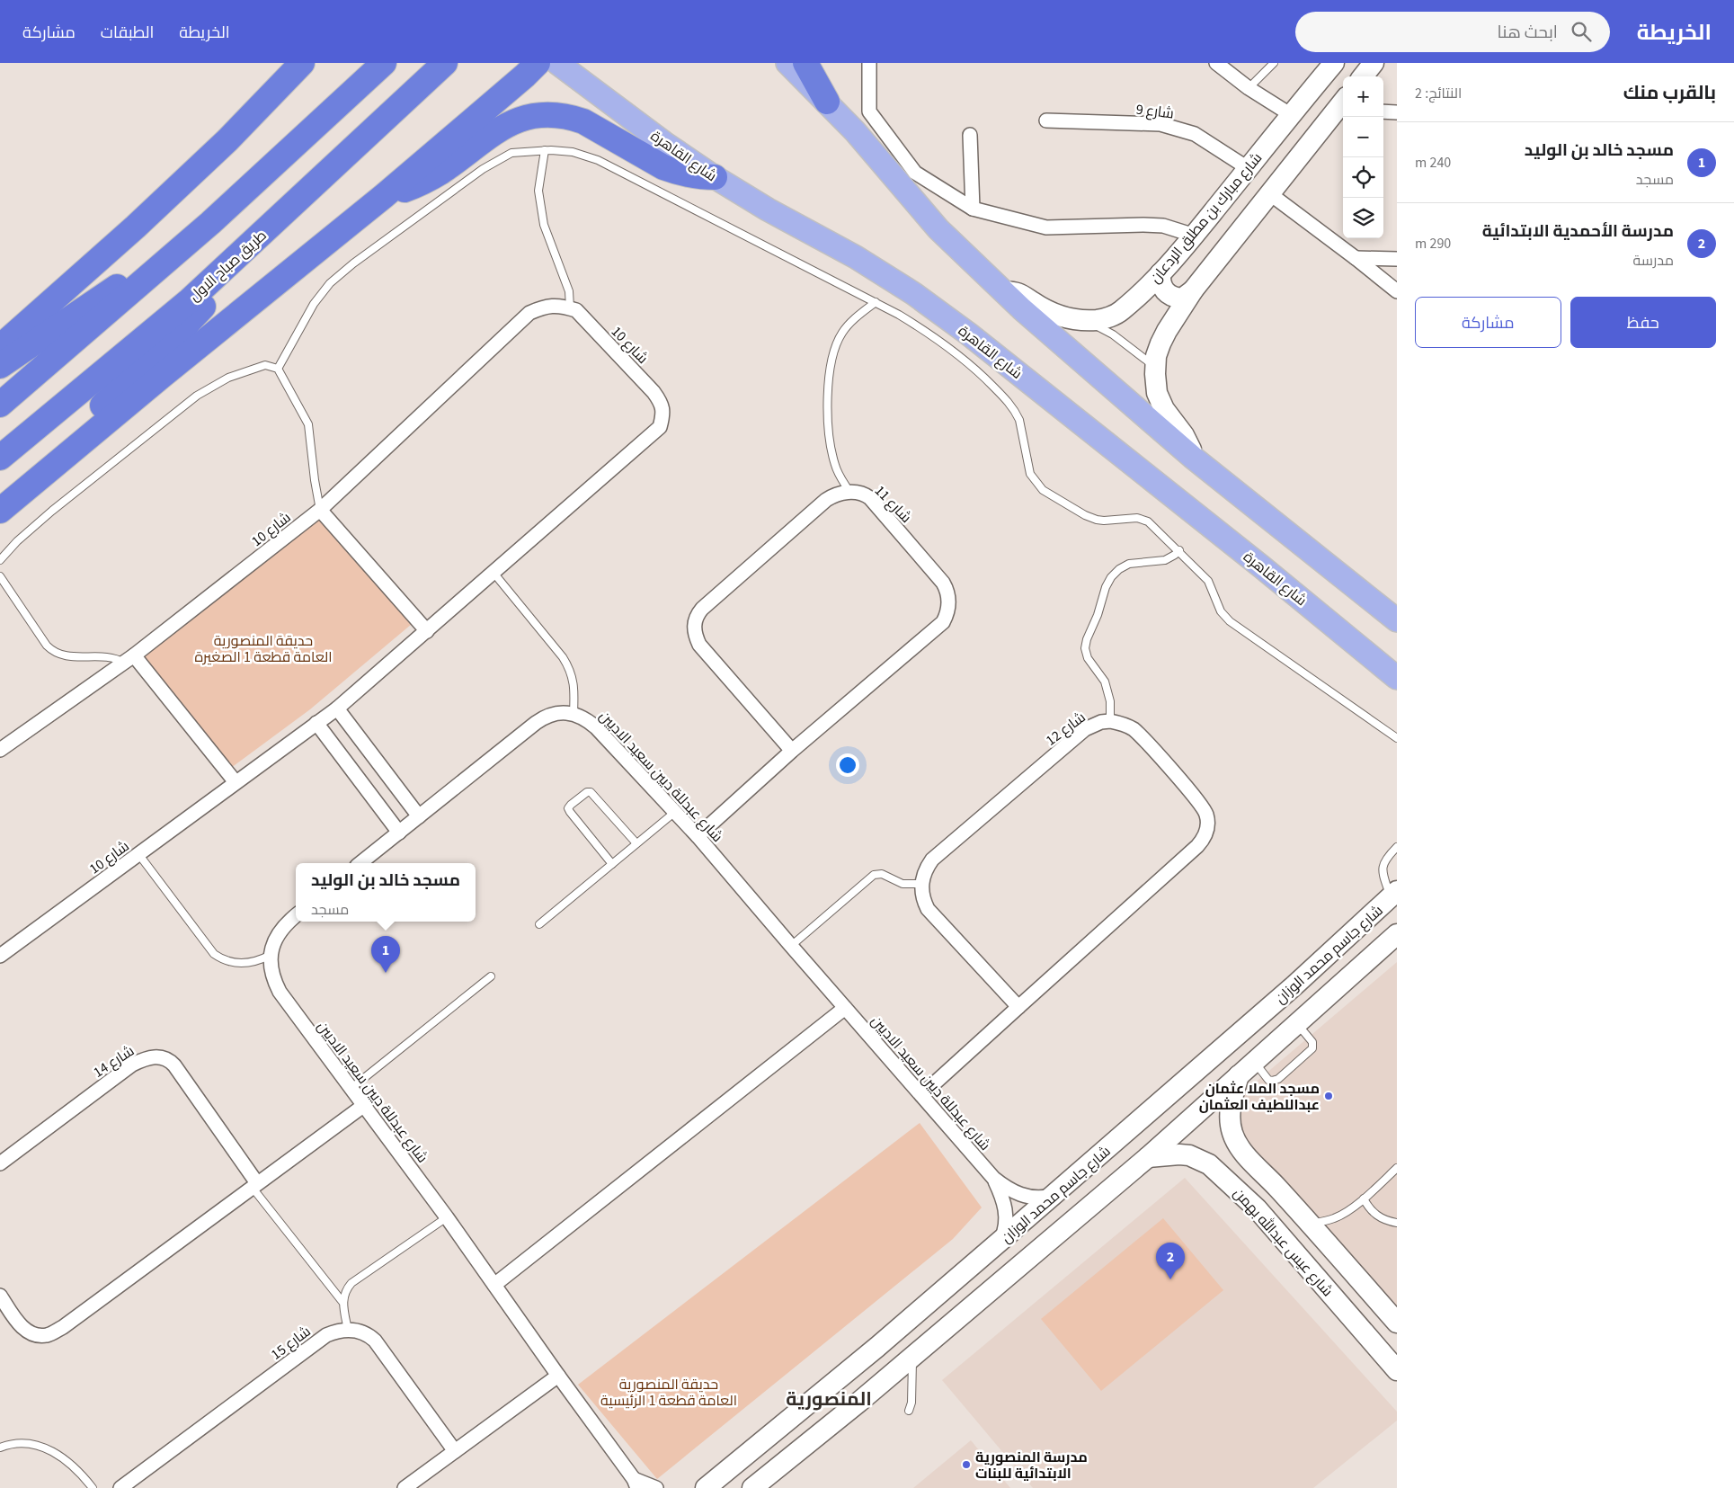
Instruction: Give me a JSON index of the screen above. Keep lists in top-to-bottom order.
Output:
{
  "streets": {
    "highway": ["طريق صباح الاول"],
    "main road": ["شارع القاهرة"],
    "street": [
      "شارع 9",
      "شارع مبارك بن مطلق الردعان",
      "شارع 10",
      "شارع 11",
      "شارع 12",
      "شارع عبدللة ديين سعيد الاديين",
      "شارع جاسم محمد الوزان",
      "شارع 14",
      "شارع عيس عبدالله بهمن",
      "شارع 15"
    ]
  },
  "crossings": [
    ["شارع 9", "شارع مبارك بن مطلق الردعان"],
    ["شارع 11", "شارع عبدللة ديين سعيد الاديين"],
    ["شارع 12", "شارع عبدللة ديين سعيد الاديين"],
    ["شارع عبدللة ديين سعيد الاديين", "شارع جاسم محمد الوزان"]
  ],
  "districts": ["المنصورية"],
  "parks": ["حديقة المنصورية العامة قطعة 1 الصغيرة", "حديقة المنصورية العامة قطعة 1 الرئيسية"],
  "places": ["مسجد الملا عثمان عبداللطيف العثمان", "مدرسة المنصورية الابتدائية للبنات"],
  "page": {
    "header": "الخريطة",
    "search": "ابحث هنا",
    "nav": ["الخريطة", "الطبقات", "مشاركة"],
    "heading": ["بالقرب منك", "النتائج: 2"],
    "map_buttons": ["+", "−"],
    "list": [
      {
        "mark": "1",
        "name": "مسجد خالد بن الوليد",
        "note": "مسجد",
        "value": "240 m"
      },
      {
        "mark": "2",
        "name": "مدرسة الأحمدية الابتدائية",
        "note": "مدرسة",
        "value": "290 m"
      }
    ],
    "buttons": ["حفظ", "مشاركة"],
    "popup": ["مسجد خالد بن الوليد", "مسجد"],
    "pins": ["1", "2"]
  }
}
